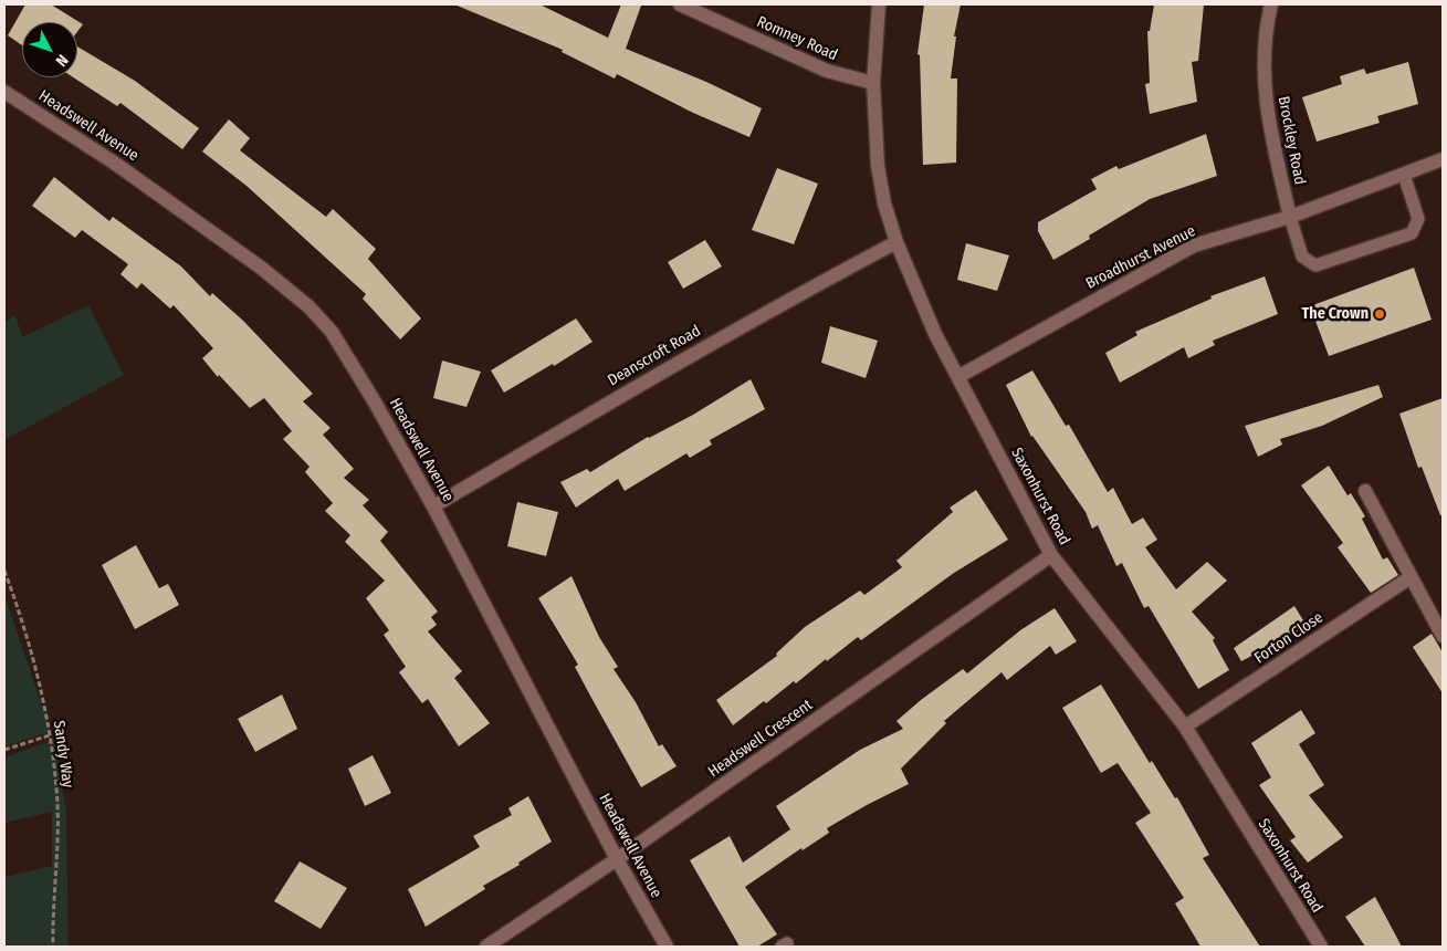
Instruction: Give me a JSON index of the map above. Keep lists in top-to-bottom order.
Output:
{
  "streets": {
    "street": [
      "Romney Road",
      "Headswell Avenue",
      "Brockley Road",
      "Broadhurst Avenue",
      "Deanscroft Road",
      "Saxonhurst Road",
      "Forton Close",
      "Headswell Crescent"
    ],
    "path": ["Sandy Way"]
  },
  "crossings": [
    ["Romney Road", "Saxonhurst Road"],
    ["Headswell Avenue", "Deanscroft Road"],
    ["Headswell Avenue", "Headswell Crescent"],
    ["Brockley Road", "Broadhurst Avenue"],
    ["Broadhurst Avenue", "Saxonhurst Road"],
    ["Deanscroft Road", "Saxonhurst Road"],
    ["Saxonhurst Road", "Forton Close"],
    ["Saxonhurst Road", "Headswell Crescent"]
  ],
  "places": ["The Crown"],
  "north": "bottom right"
}
